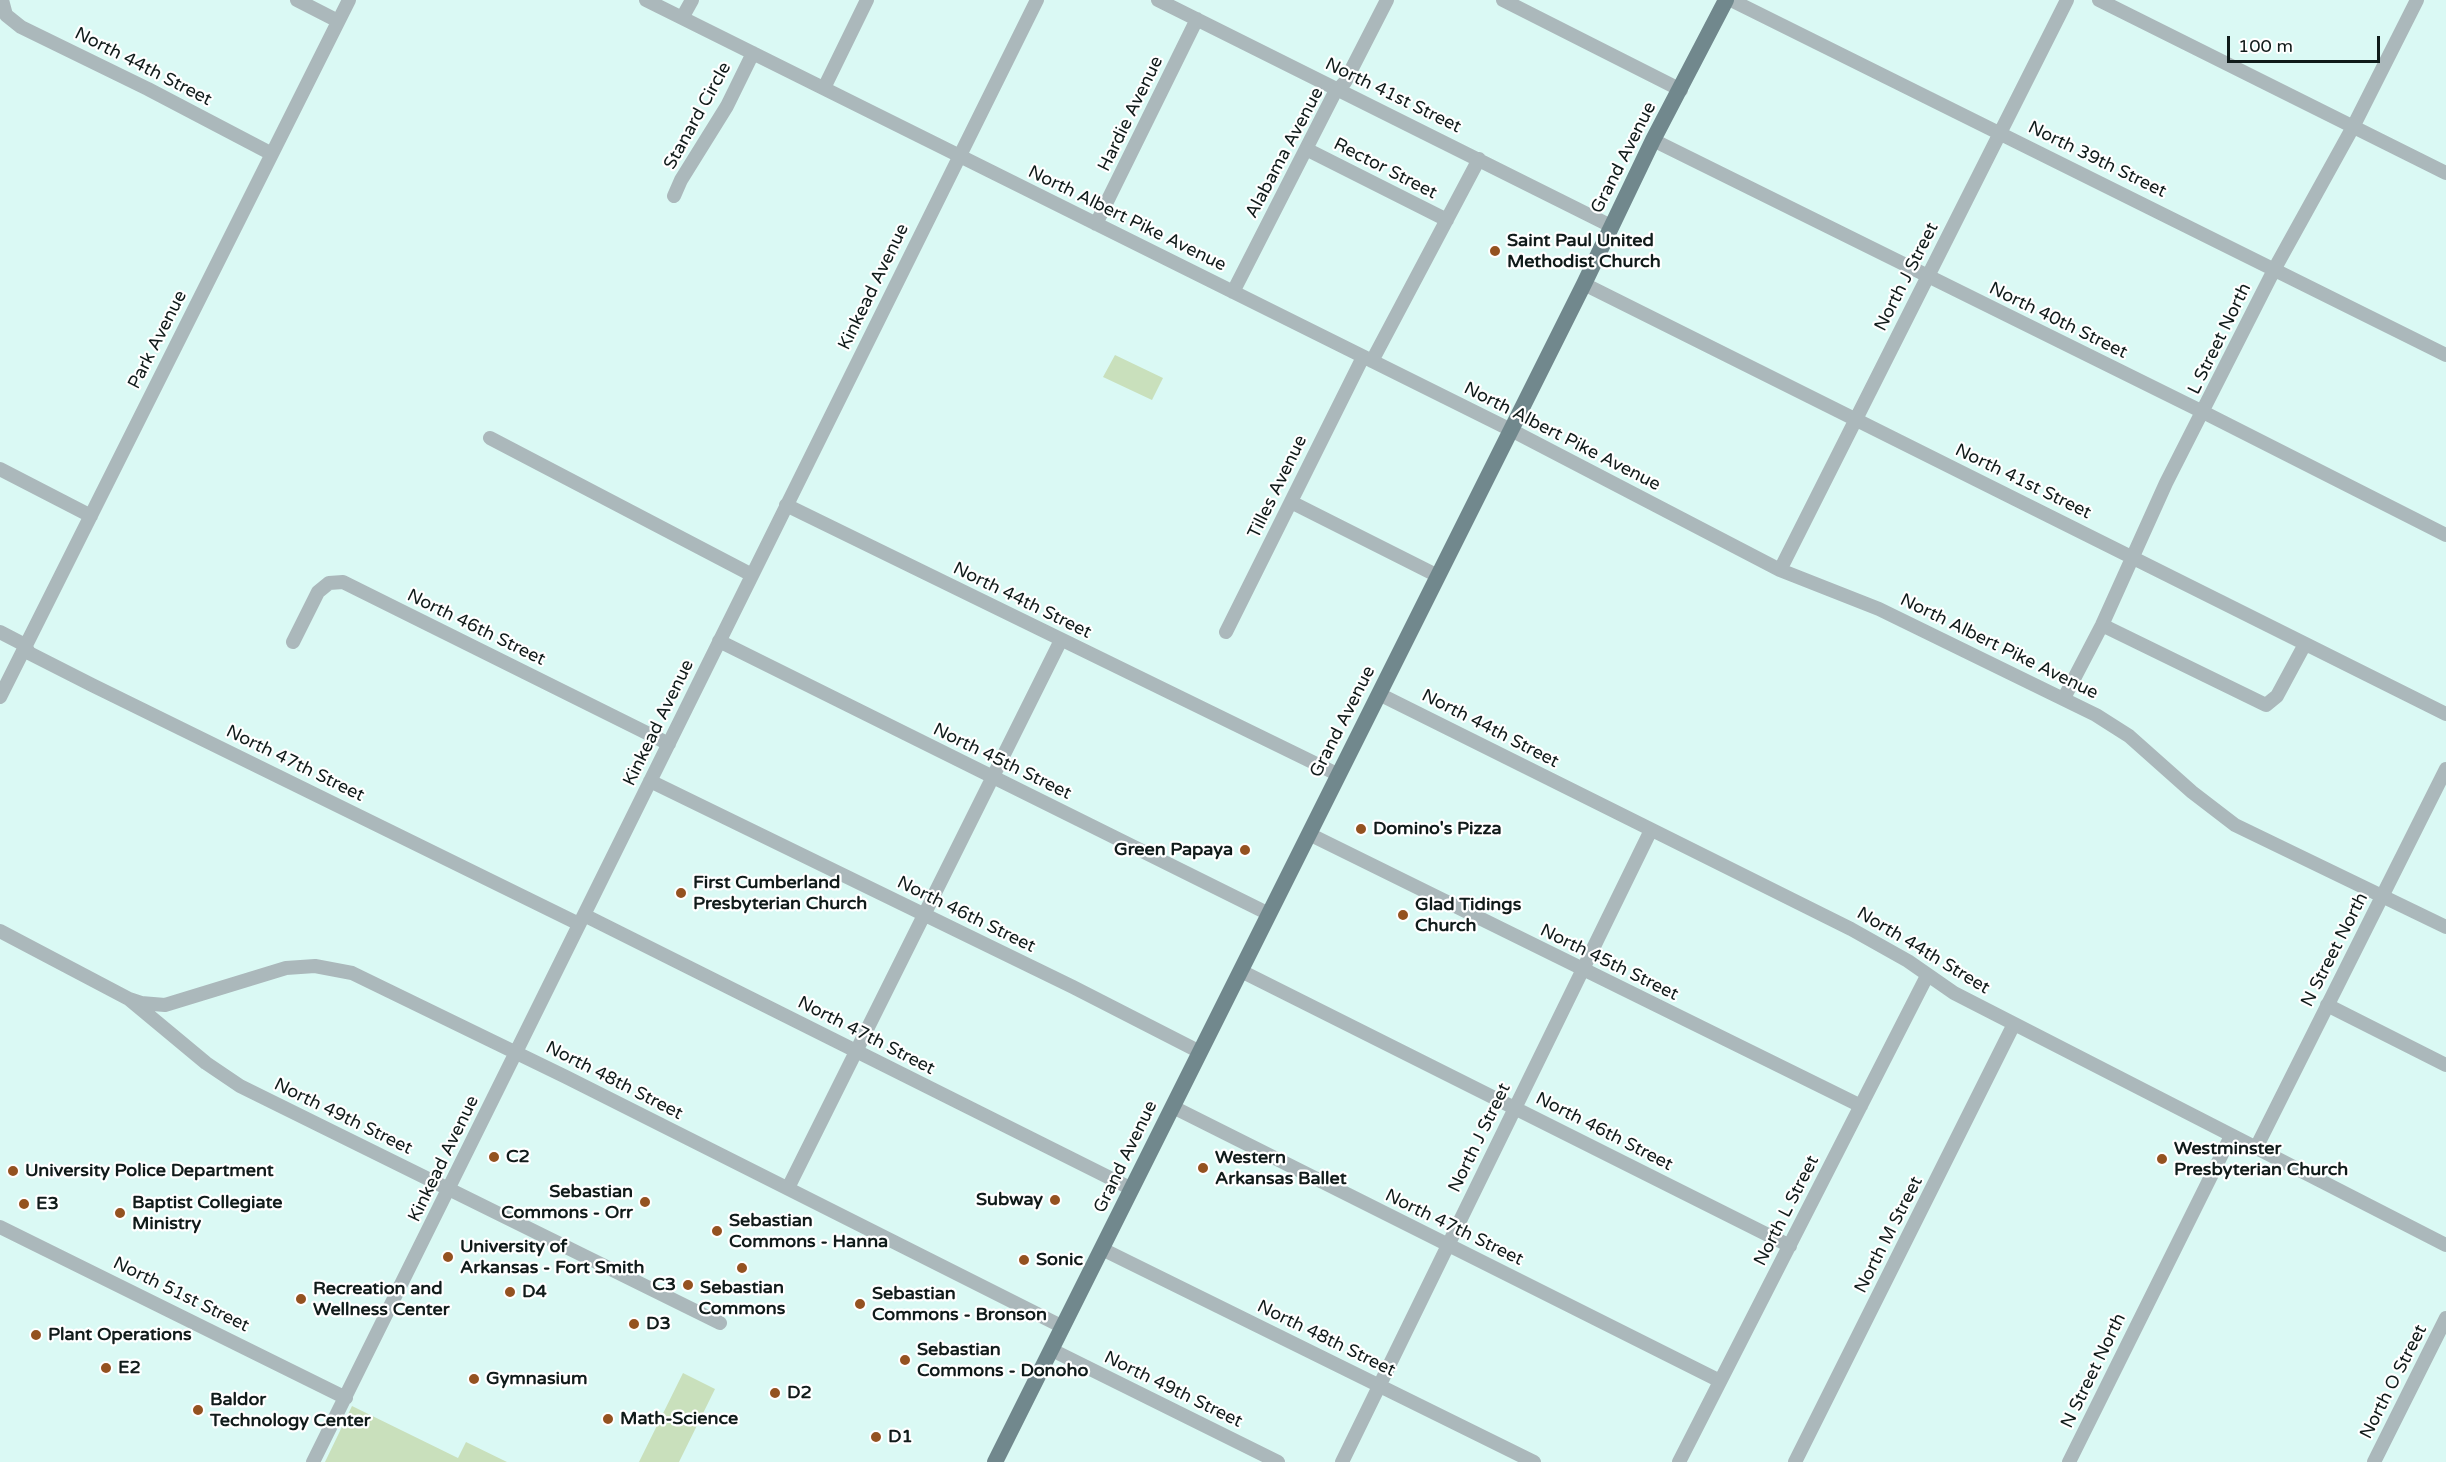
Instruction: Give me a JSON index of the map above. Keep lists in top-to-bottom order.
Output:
{
  "streets": {
    "main road": ["Grand Avenue"],
    "street": [
      "North 44th Street",
      "North 41st Street",
      "Hardie Avenue",
      "Stanard Circle",
      "Alabama Avenue",
      "North 39th Street",
      "Rector Street",
      "North Albert Pike Avenue",
      "North J Street",
      "Kinkead Avenue",
      "North 40th Street",
      "L Street North",
      "Park Avenue",
      "Tilles Avenue",
      "North 46th Street",
      "North 45th Street",
      "North 47th Street",
      "N Street North",
      "North 48th Street",
      "North 49th Street",
      "North L Street",
      "North M Street",
      "North 51st Street",
      "North O Street"
    ]
  },
  "crossings": [
    ["North 44th Street", "Grand Avenue"],
    ["North 44th Street", "North J Street"],
    ["North 44th Street", "Kinkead Avenue"],
    ["North 44th Street", "Park Avenue"],
    ["North 44th Street", "N Street North"],
    ["North 44th Street", "North L Street"],
    ["North 44th Street", "North M Street"],
    ["North 41st Street", "Hardie Avenue"],
    ["North 41st Street", "Alabama Avenue"],
    ["North 41st Street", "Grand Avenue"],
    ["North 41st Street", "North J Street"],
    ["North 41st Street", "L Street North"],
    ["North 41st Street", "Tilles Avenue"],
    ["Hardie Avenue", "North Albert Pike Avenue"],
    ["Stanard Circle", "North Albert Pike Avenue"],
    ["Alabama Avenue", "Rector Street"],
    ["Alabama Avenue", "North Albert Pike Avenue"],
    ["Grand Avenue", "North 39th Street"],
    ["Grand Avenue", "North Albert Pike Avenue"],
    ["Grand Avenue", "North 40th Street"],
    ["Grand Avenue", "North 46th Street"],
    ["Grand Avenue", "North 45th Street"],
    ["Grand Avenue", "North 47th Street"],
    ["Grand Avenue", "North 48th Street"],
    ["Grand Avenue", "North 49th Street"],
    ["North 39th Street", "North J Street"],
    ["North 39th Street", "L Street North"],
    ["Rector Street", "Tilles Avenue"],
    ["North Albert Pike Avenue", "North J Street"],
    ["North Albert Pike Avenue", "Kinkead Avenue"],
    ["North Albert Pike Avenue", "L Street North"],
    ["North Albert Pike Avenue", "Tilles Avenue"],
    ["North Albert Pike Avenue", "N Street North"],
    ["North J Street", "North 40th Street"],
    ["North J Street", "North 46th Street"],
    ["North J Street", "North 45th Street"],
    ["North J Street", "North 47th Street"],
    ["North J Street", "North 48th Street"],
    ["Kinkead Avenue", "North 46th Street"],
    ["Kinkead Avenue", "North 45th Street"],
    ["Kinkead Avenue", "North 47th Street"],
    ["Kinkead Avenue", "North 48th Street"],
    ["Kinkead Avenue", "North 49th Street"],
    ["Kinkead Avenue", "North 51st Street"],
    ["North 40th Street", "L Street North"],
    ["Park Avenue", "North 47th Street"],
    ["North 46th Street", "North L Street"],
    ["North 45th Street", "North L Street"],
    ["North 47th Street", "North L Street"],
    ["North 48th Street", "North 49th Street"]
  ],
  "places": [
    "Saint Paul United Methodist Church",
    "Domino's Pizza",
    "Green Papaya",
    "First Cumberland Presbyterian Church",
    "Glad Tidings Church",
    "C2",
    "Westminster Presbyterian Church",
    "Western Arkansas Ballet",
    "University Police Department",
    "Subway",
    "Sebastian Commons - Orr",
    "E3",
    "Baptist Collegiate Ministry",
    "Sebastian Commons - Hanna",
    "University of Arkansas - Fort Smith",
    "Sonic",
    "Sebastian Commons",
    "C3",
    "D4",
    "Recreation and Wellness Center",
    "Sebastian Commons - Bronson",
    "D3",
    "Plant Operations",
    "Sebastian Commons - Donoho",
    "E2",
    "Gymnasium",
    "D2",
    "Baldor Technology Center",
    "Math-Science",
    "D1"
  ],
  "scale_bar": "100 m"
}
